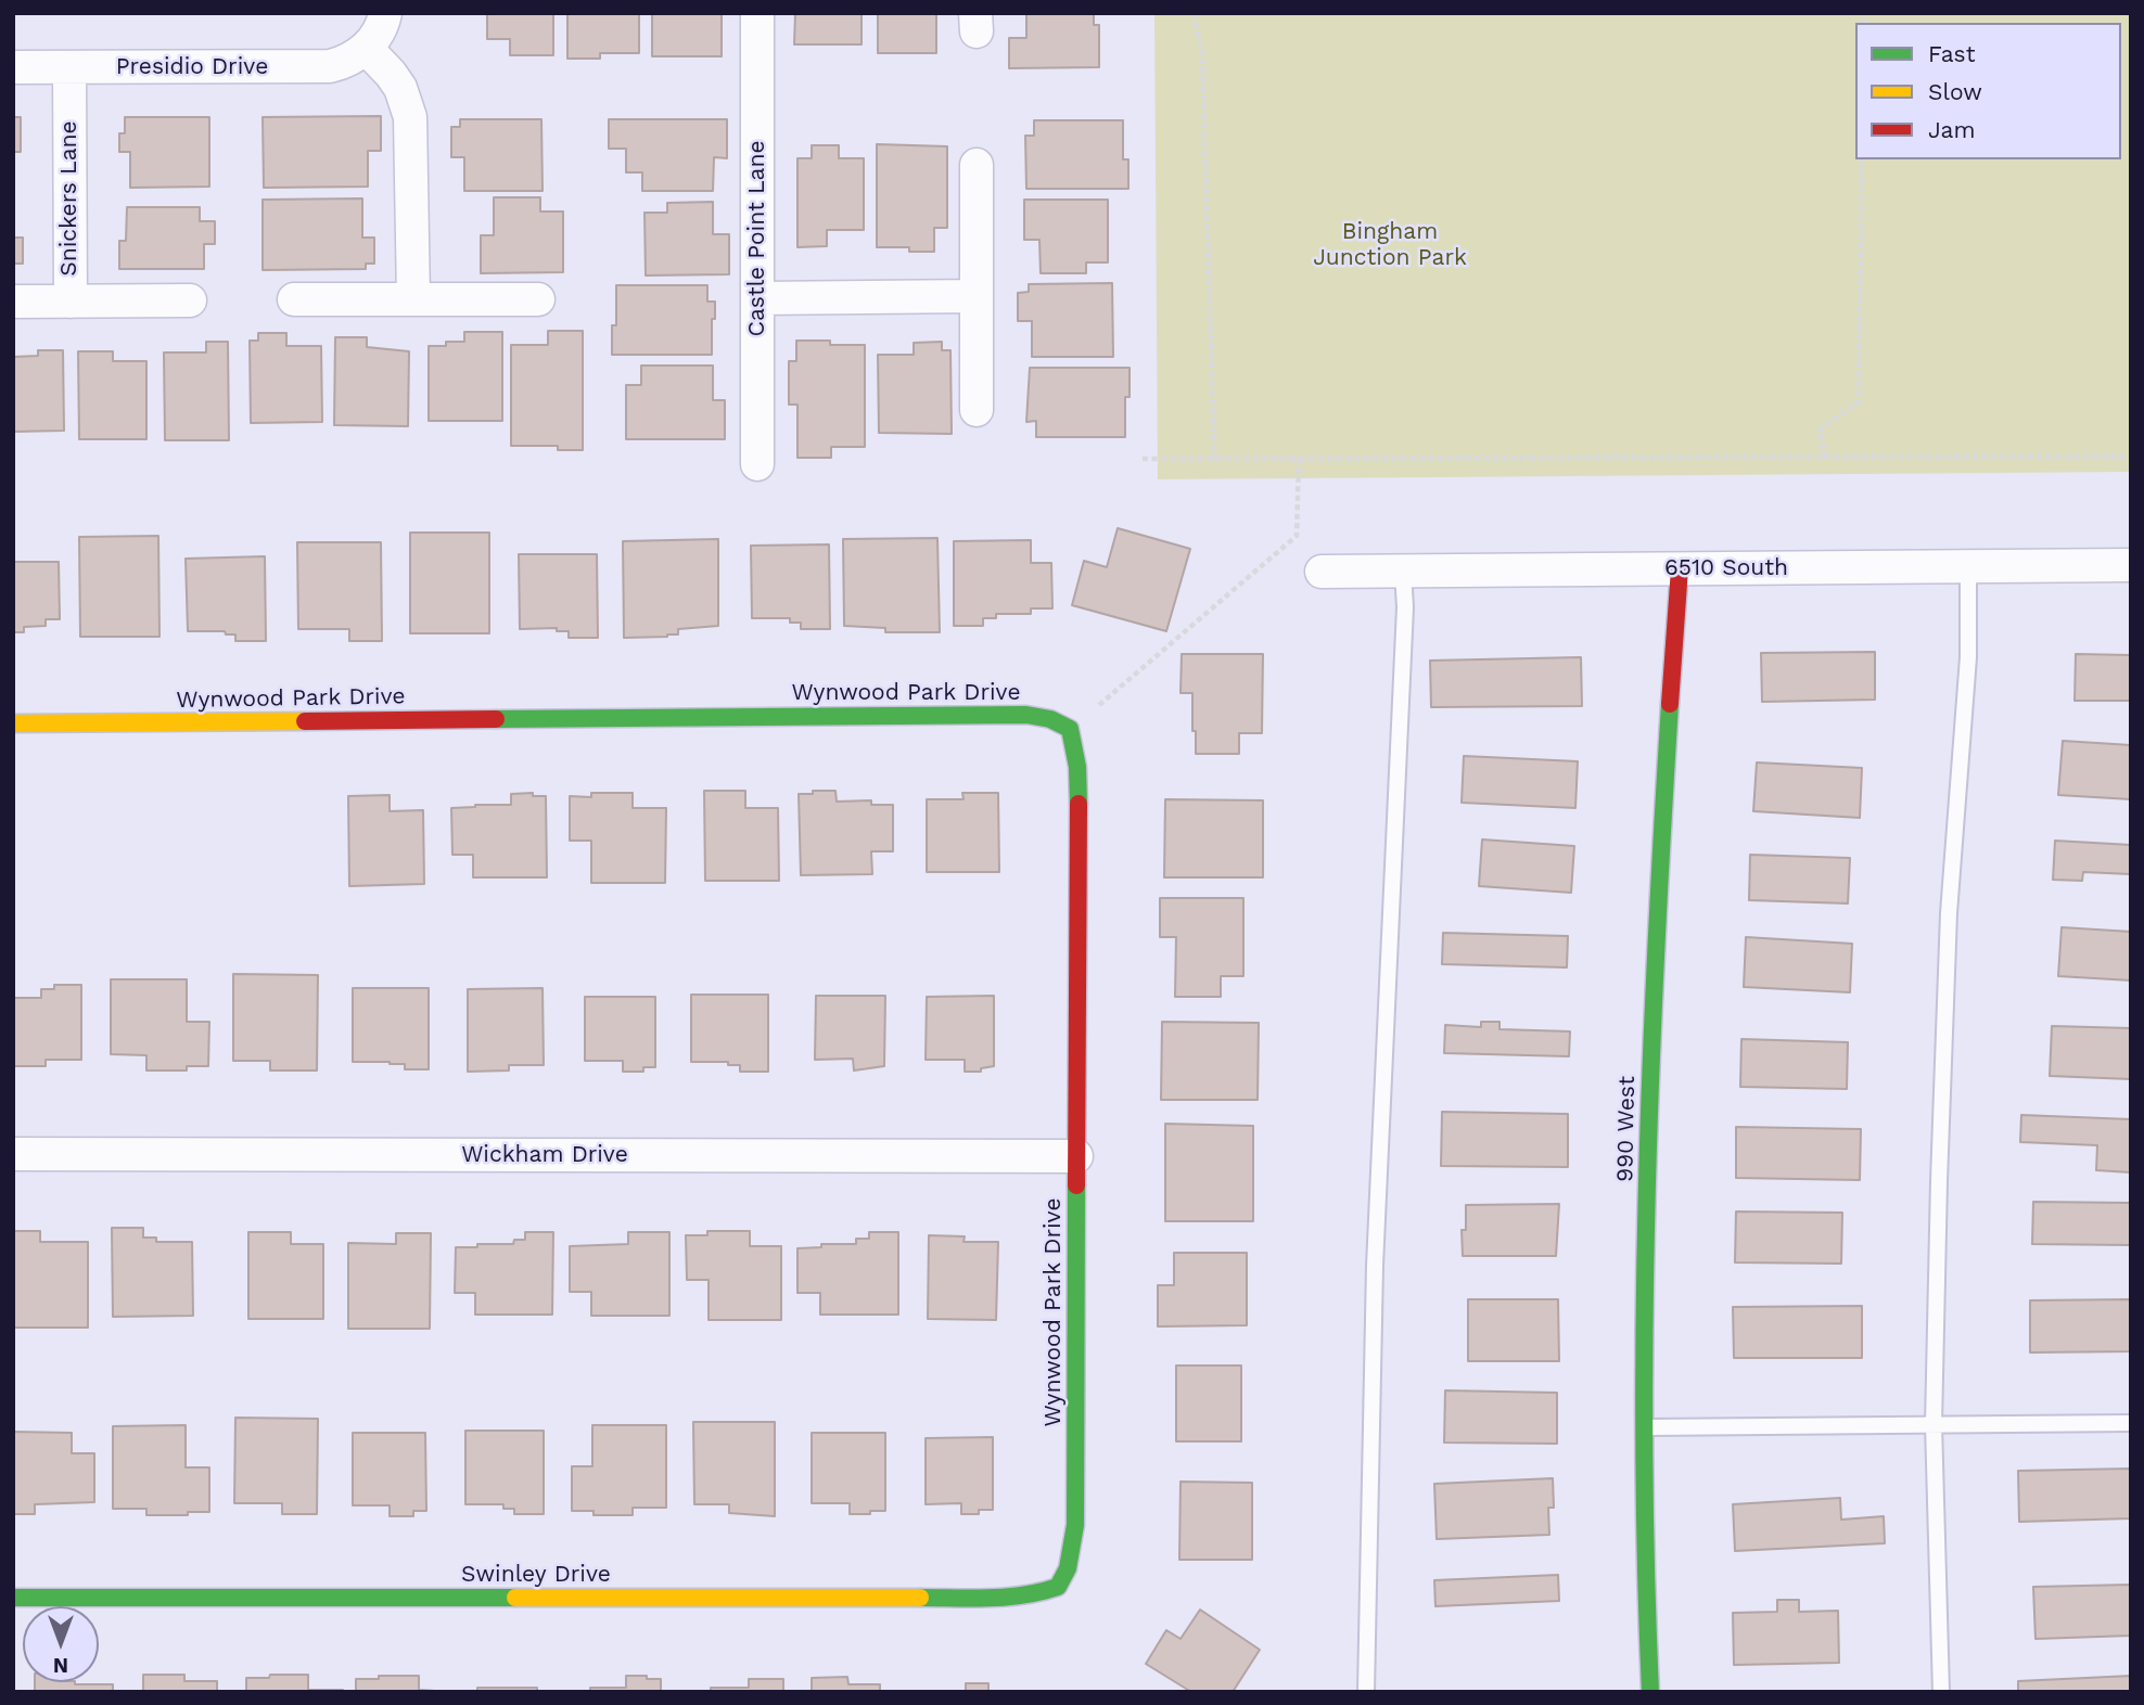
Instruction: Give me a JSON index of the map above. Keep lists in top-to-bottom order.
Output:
{
  "streets": {
    "street": [
      "Presidio Drive",
      "Snickers Lane",
      "Castle Point Lane",
      "6510 South",
      "Wynwood Park Drive",
      "990 West",
      "Wickham Drive",
      "Swinley Drive"
    ]
  },
  "crossings": [
    ["Presidio Drive", "Snickers Lane"],
    ["6510 South", "990 West"],
    ["Wynwood Park Drive", "Wickham Drive"],
    ["Wynwood Park Drive", "Swinley Drive"]
  ],
  "parks": ["Bingham Junction Park"],
  "legend": ["Fast", "Slow", "Jam"],
  "north": "bottom"
}
